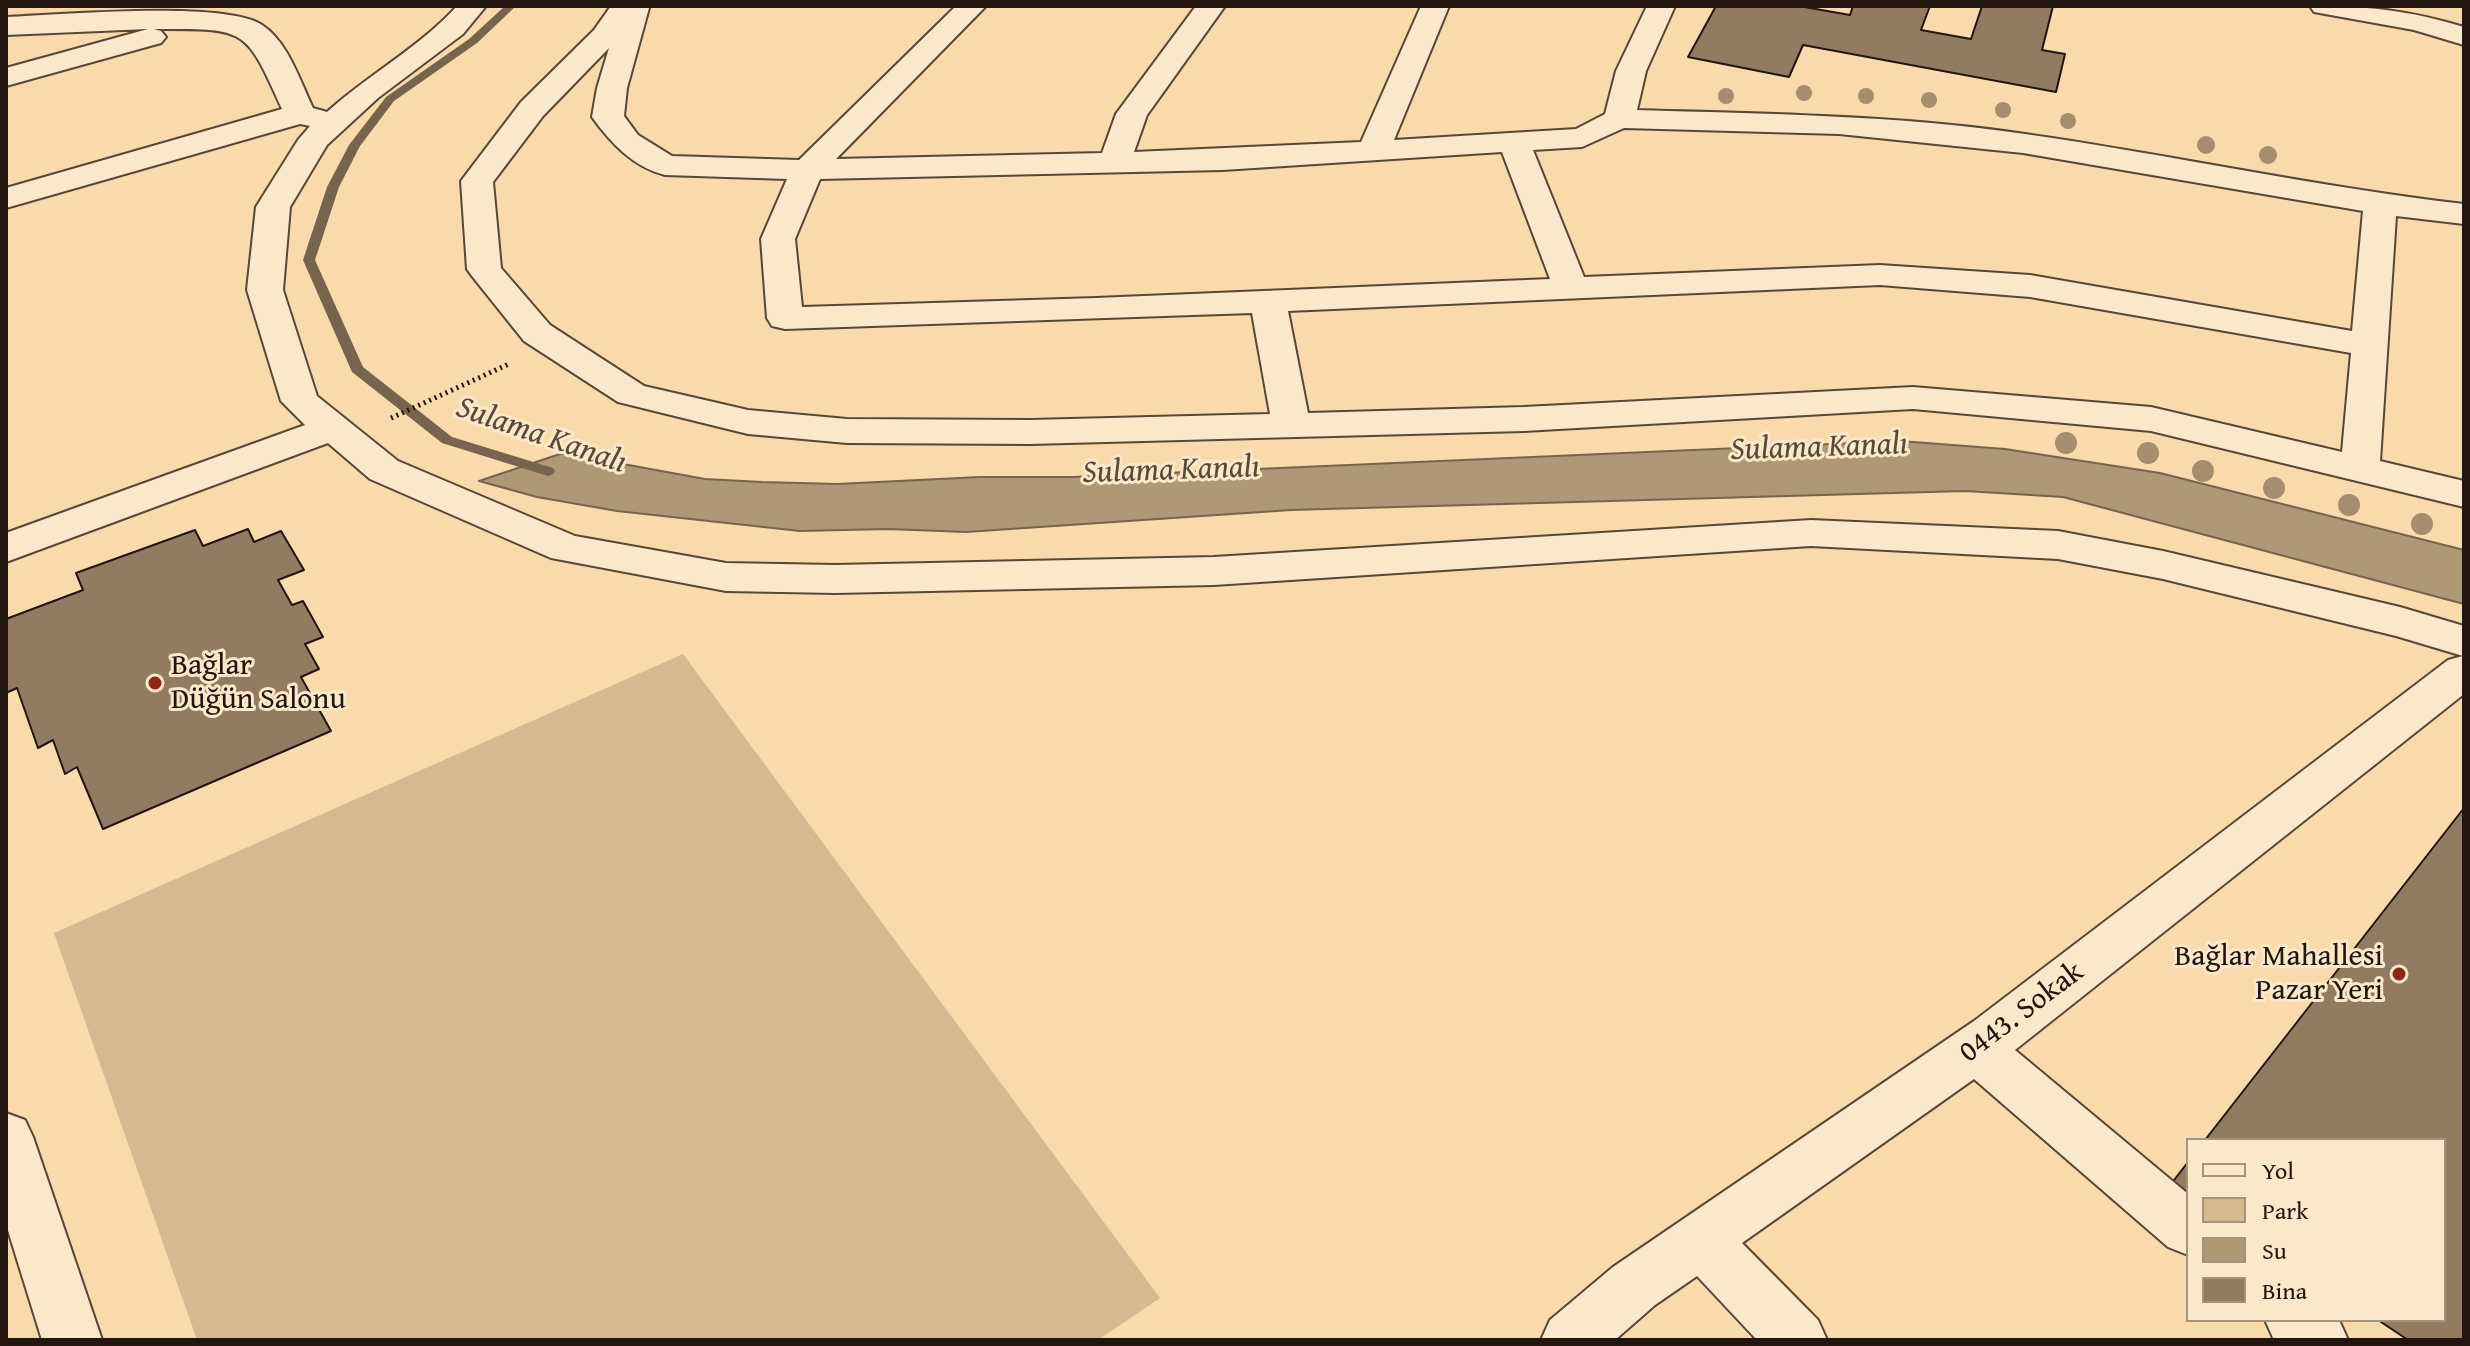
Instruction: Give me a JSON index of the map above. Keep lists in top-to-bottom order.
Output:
{
  "streets": {
    "street": ["0443. Sokak"]
  },
  "water": ["Sulama Kanalı"],
  "places": ["Bağlar Düğün Salonu", "Bağlar Mahallesi Pazar Yeri"],
  "legend": [
    "Yol",
    "Park",
    "Su",
    "Bina"
  ]
}
